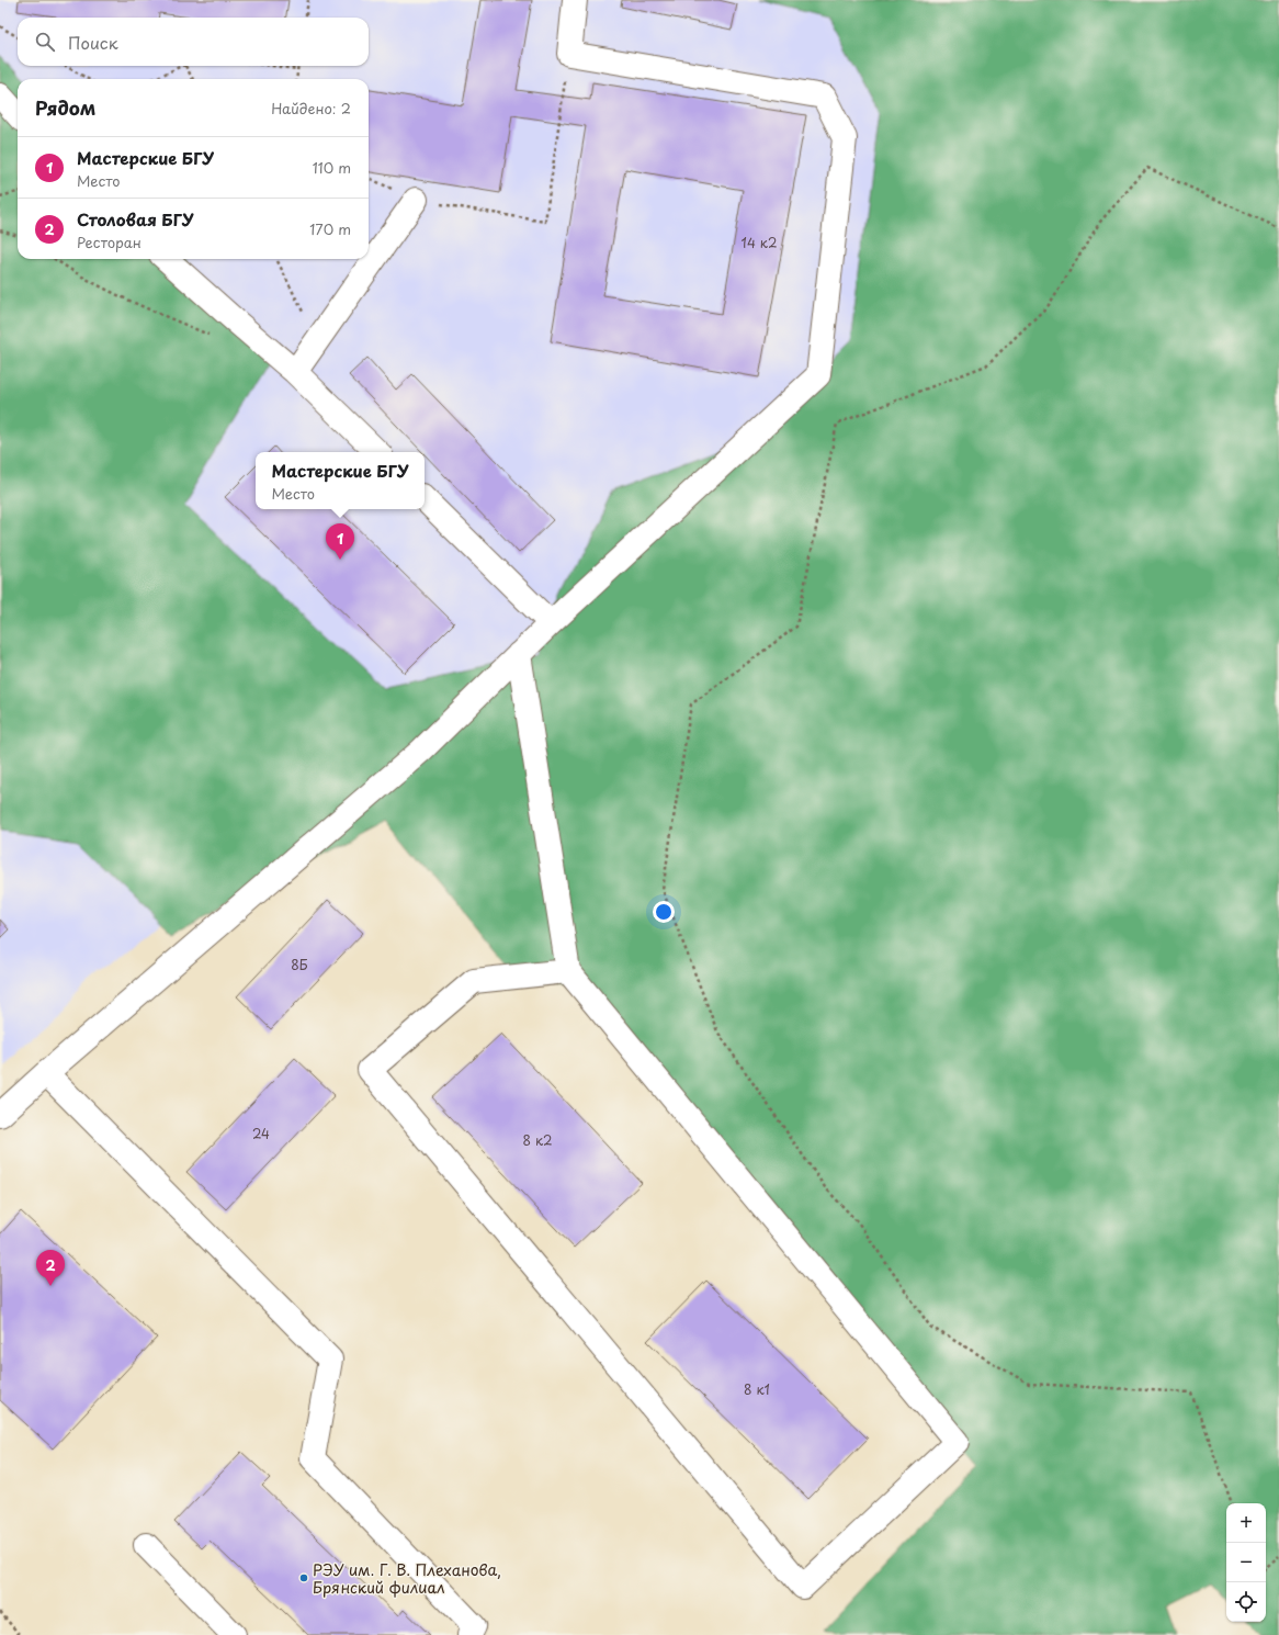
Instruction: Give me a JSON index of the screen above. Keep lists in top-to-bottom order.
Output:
{
  "places": ["РЭУ им. Г. В. Плеханова, Брянский филиал"],
  "house_numbers": [
    "14 к2",
    "8Б",
    "24",
    "8 к2",
    "8 к1"
  ],
  "page": {
    "search": "Поиск",
    "heading": ["Рядом", "Найдено: 2"],
    "list": [
      {
        "mark": "1",
        "name": "Мастерские БГУ",
        "note": "Место",
        "value": "110 m"
      },
      {
        "mark": "2",
        "name": "Столовая БГУ",
        "note": "Ресторан",
        "value": "170 m"
      }
    ],
    "popup": ["Мастерские БГУ", "Место"],
    "pins": ["1", "2"],
    "map_buttons": ["+", "−"]
  }
}
